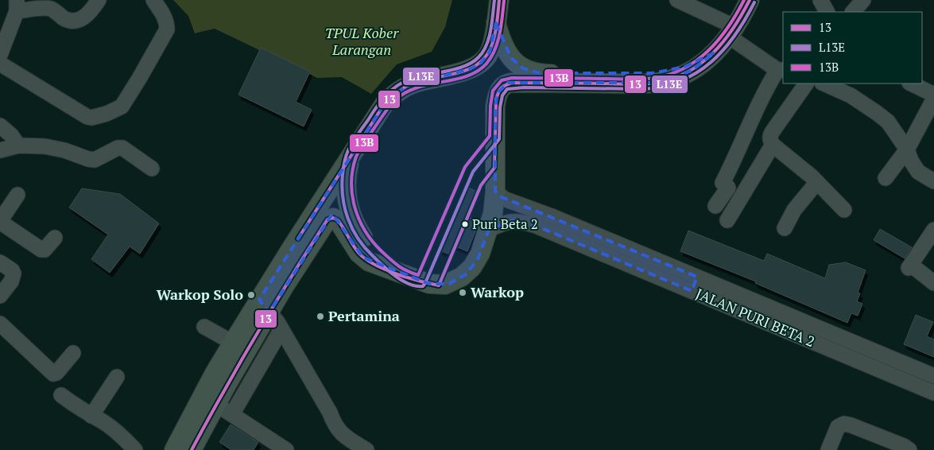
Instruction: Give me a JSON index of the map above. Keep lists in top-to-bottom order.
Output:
{
  "streets": {
    "street": ["JALAN PURI BETA 2"]
  },
  "parks": ["TPUL Kober Larangan"],
  "places": [
    "Puri Beta 2",
    "Warkop",
    "Warkop Solo",
    "Pertamina"
  ],
  "lines": ["transit line 13", "transit line L13E", "transit line 13B"],
  "legend": ["13", "L13E", "13B"]
}
